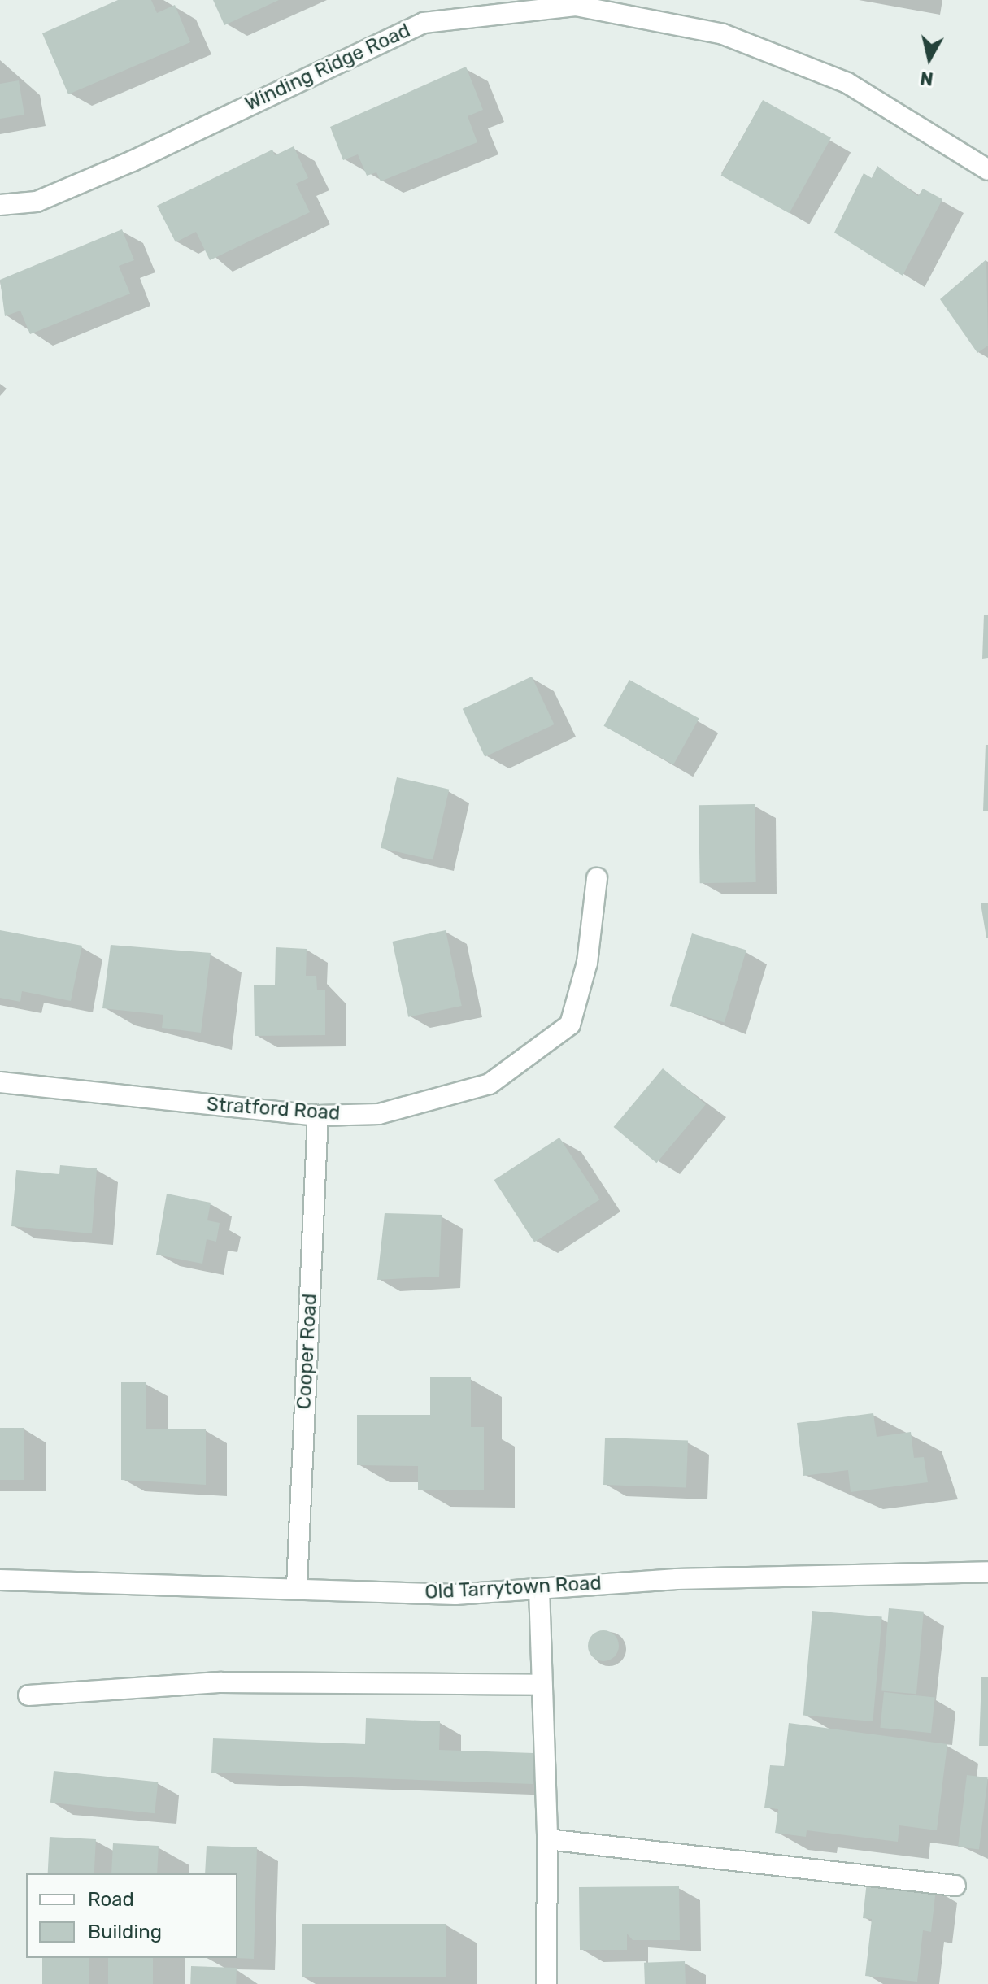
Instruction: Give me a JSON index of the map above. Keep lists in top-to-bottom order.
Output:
{
  "streets": {
    "street": [
      "Winding Ridge Road",
      "Stratford Road",
      "Cooper Road",
      "Old Tarrytown Road"
    ]
  },
  "crossings": [
    ["Stratford Road", "Cooper Road"],
    ["Cooper Road", "Old Tarrytown Road"]
  ],
  "legend": ["Road", "Building"],
  "north": "bottom"
}
